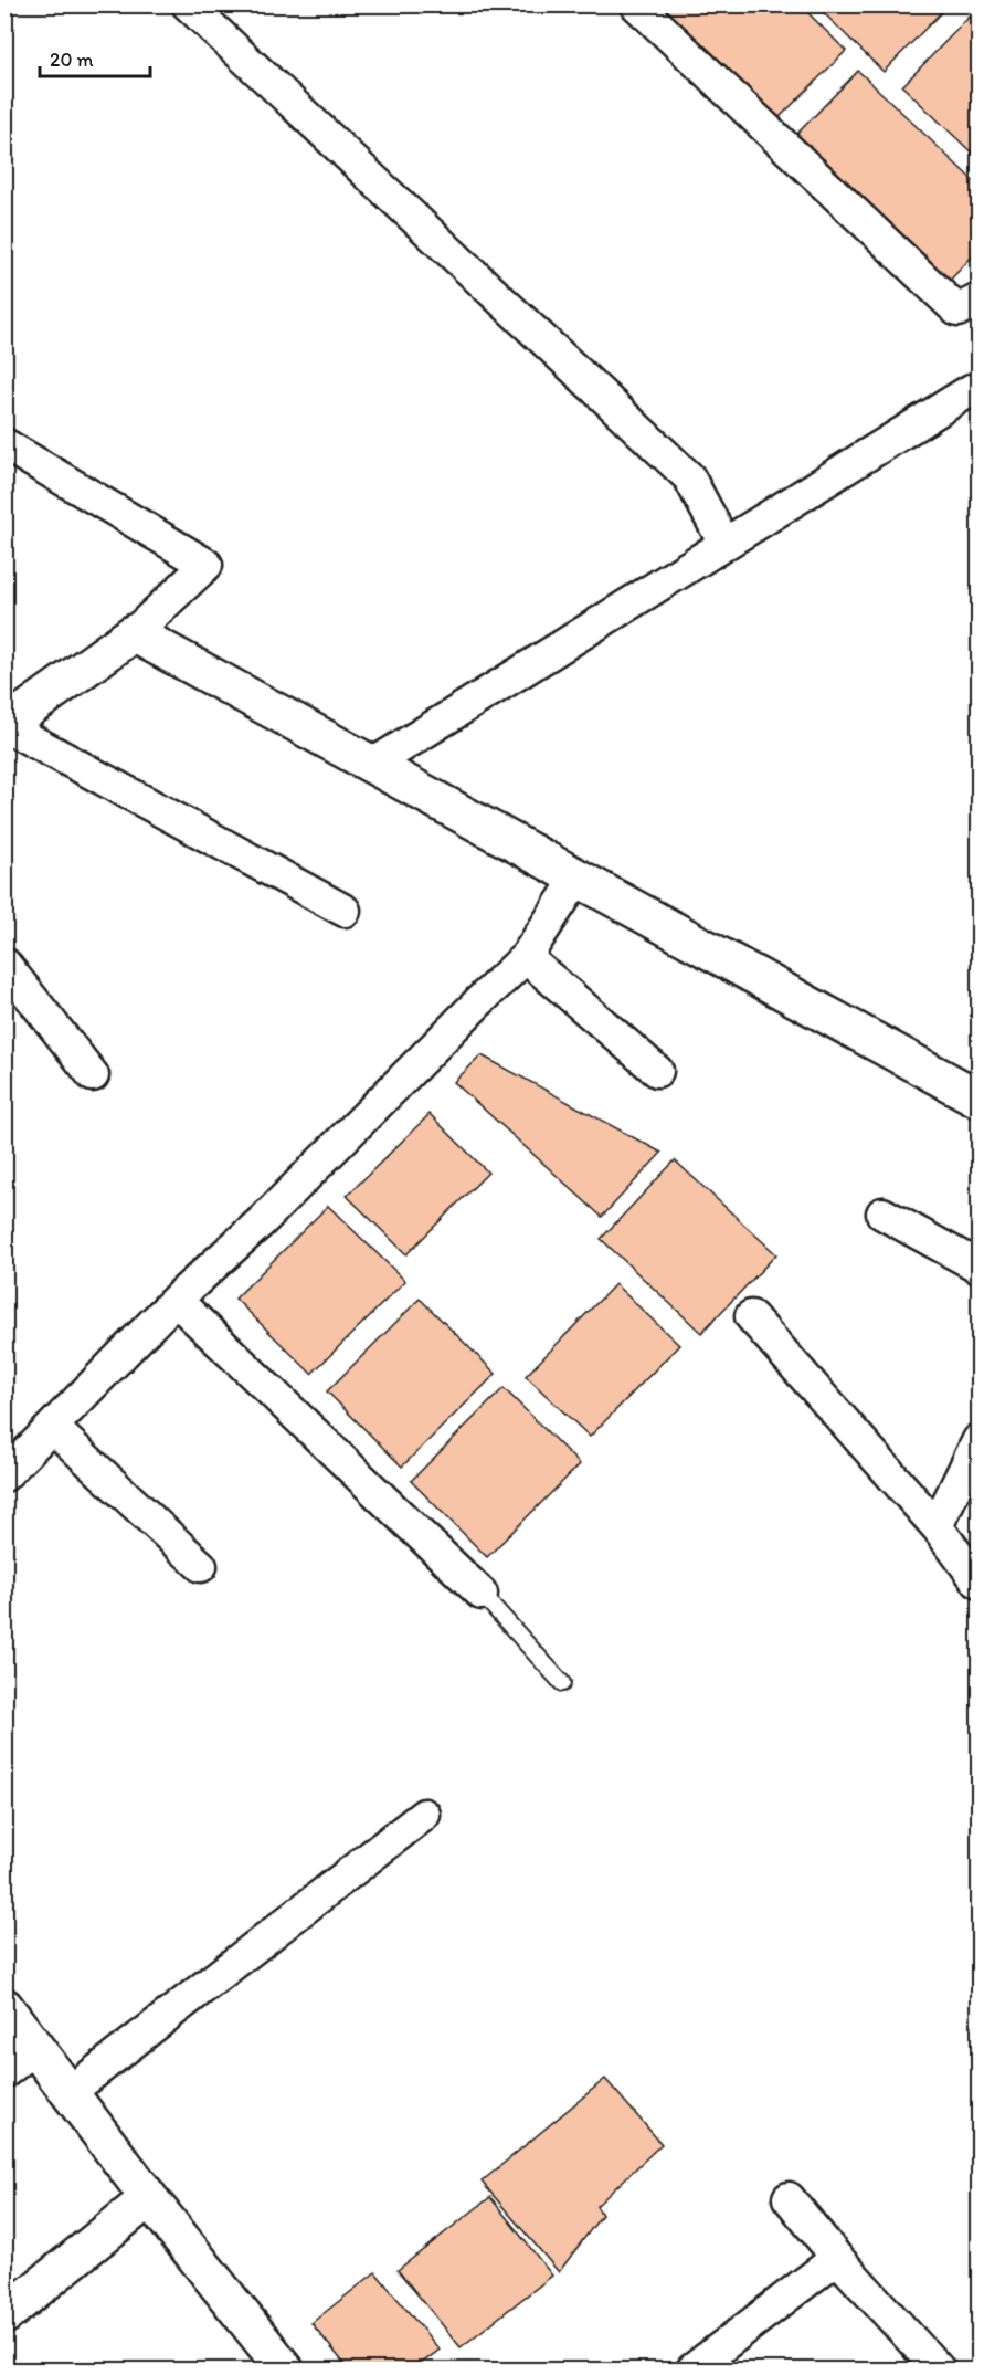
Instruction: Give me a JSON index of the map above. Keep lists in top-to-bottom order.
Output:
{
  "scale_bar": "20 m"
}
